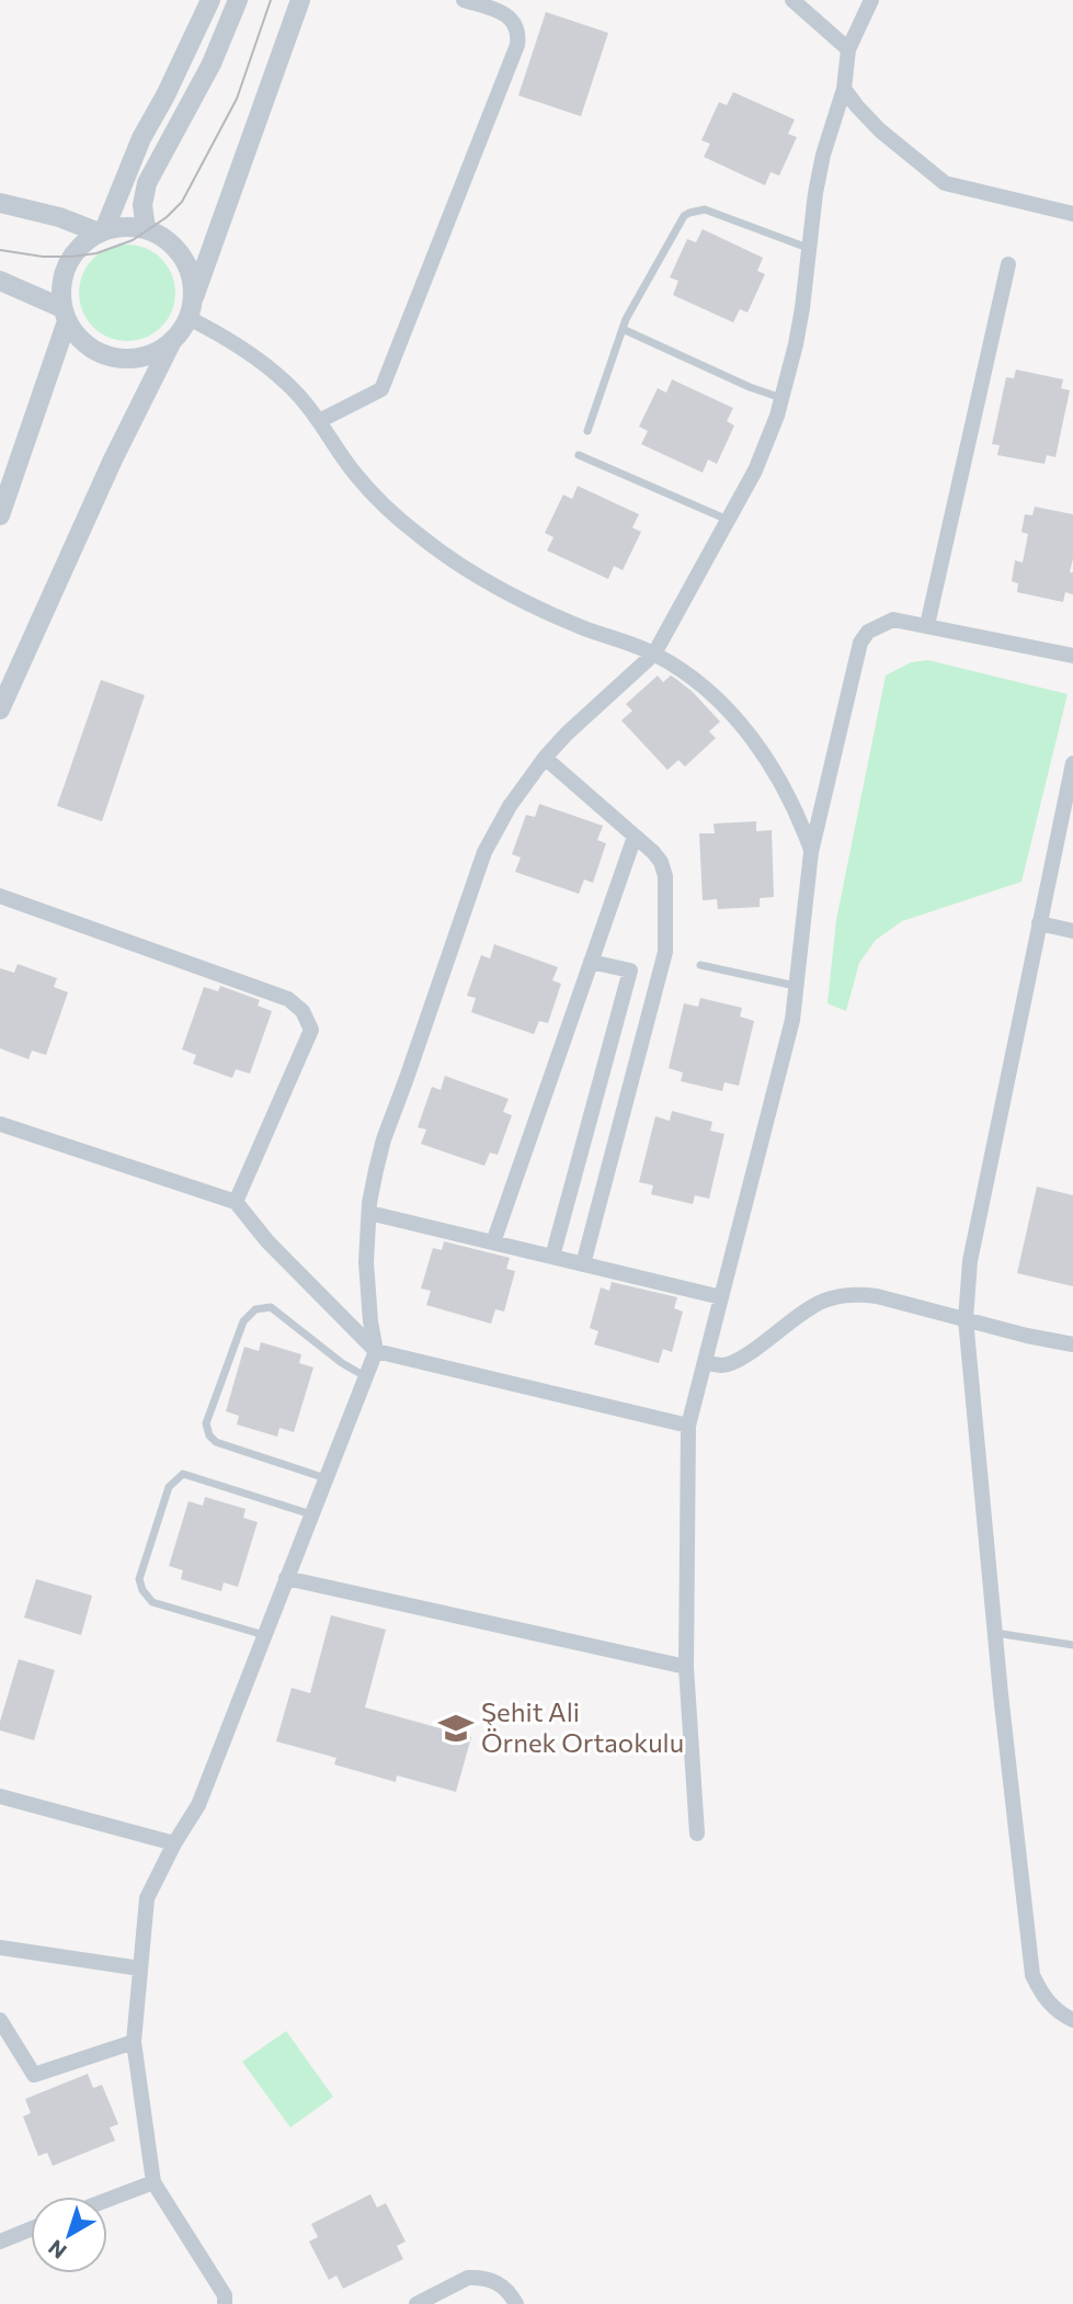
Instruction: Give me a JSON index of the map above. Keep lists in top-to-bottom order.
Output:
{
  "places": {
    "school or university": ["Şehit Ali Örnek Ortaokulu"]
  },
  "north": "bottom left"
}
